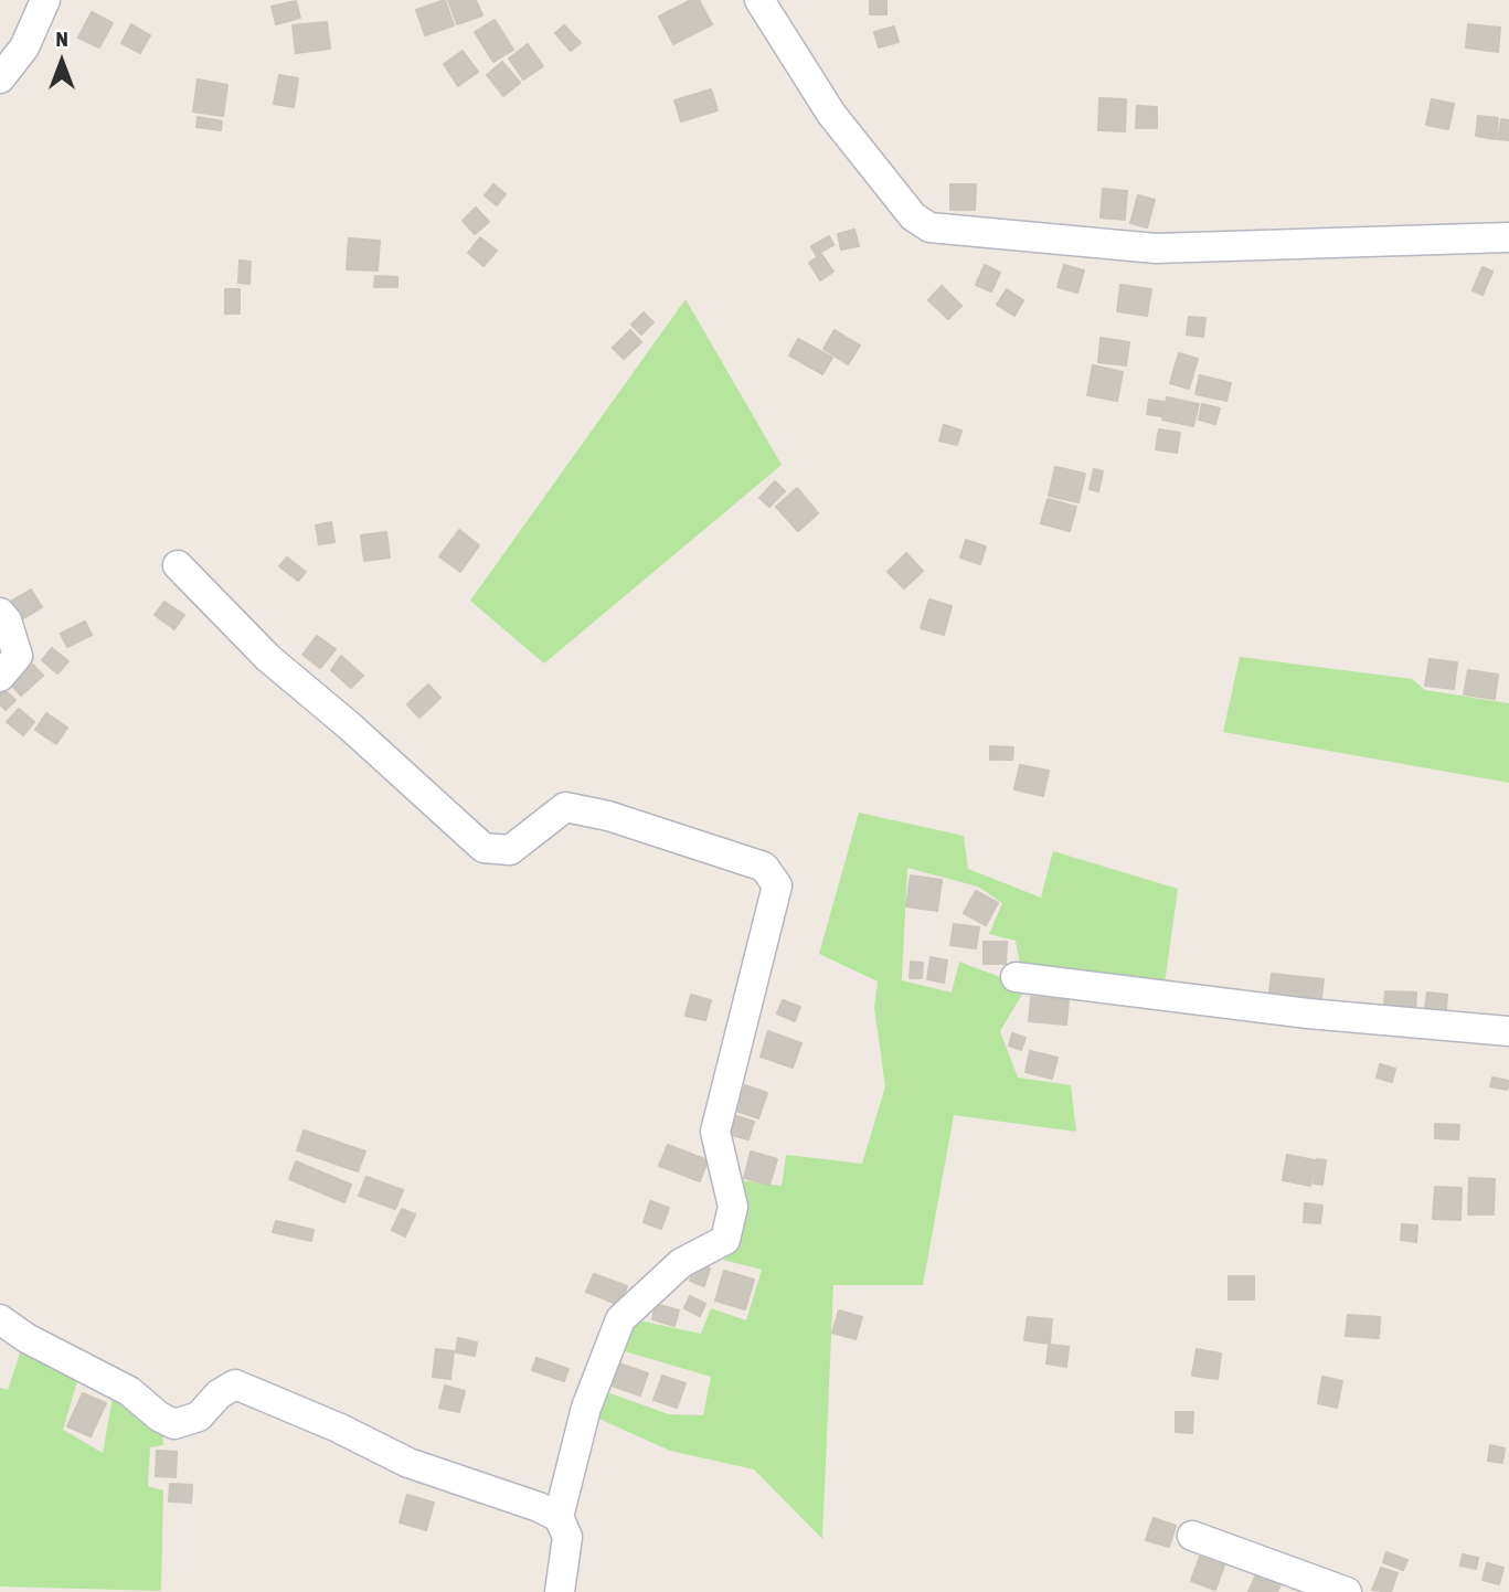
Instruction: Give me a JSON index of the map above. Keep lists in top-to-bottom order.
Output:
{
  "north": "top"
}
